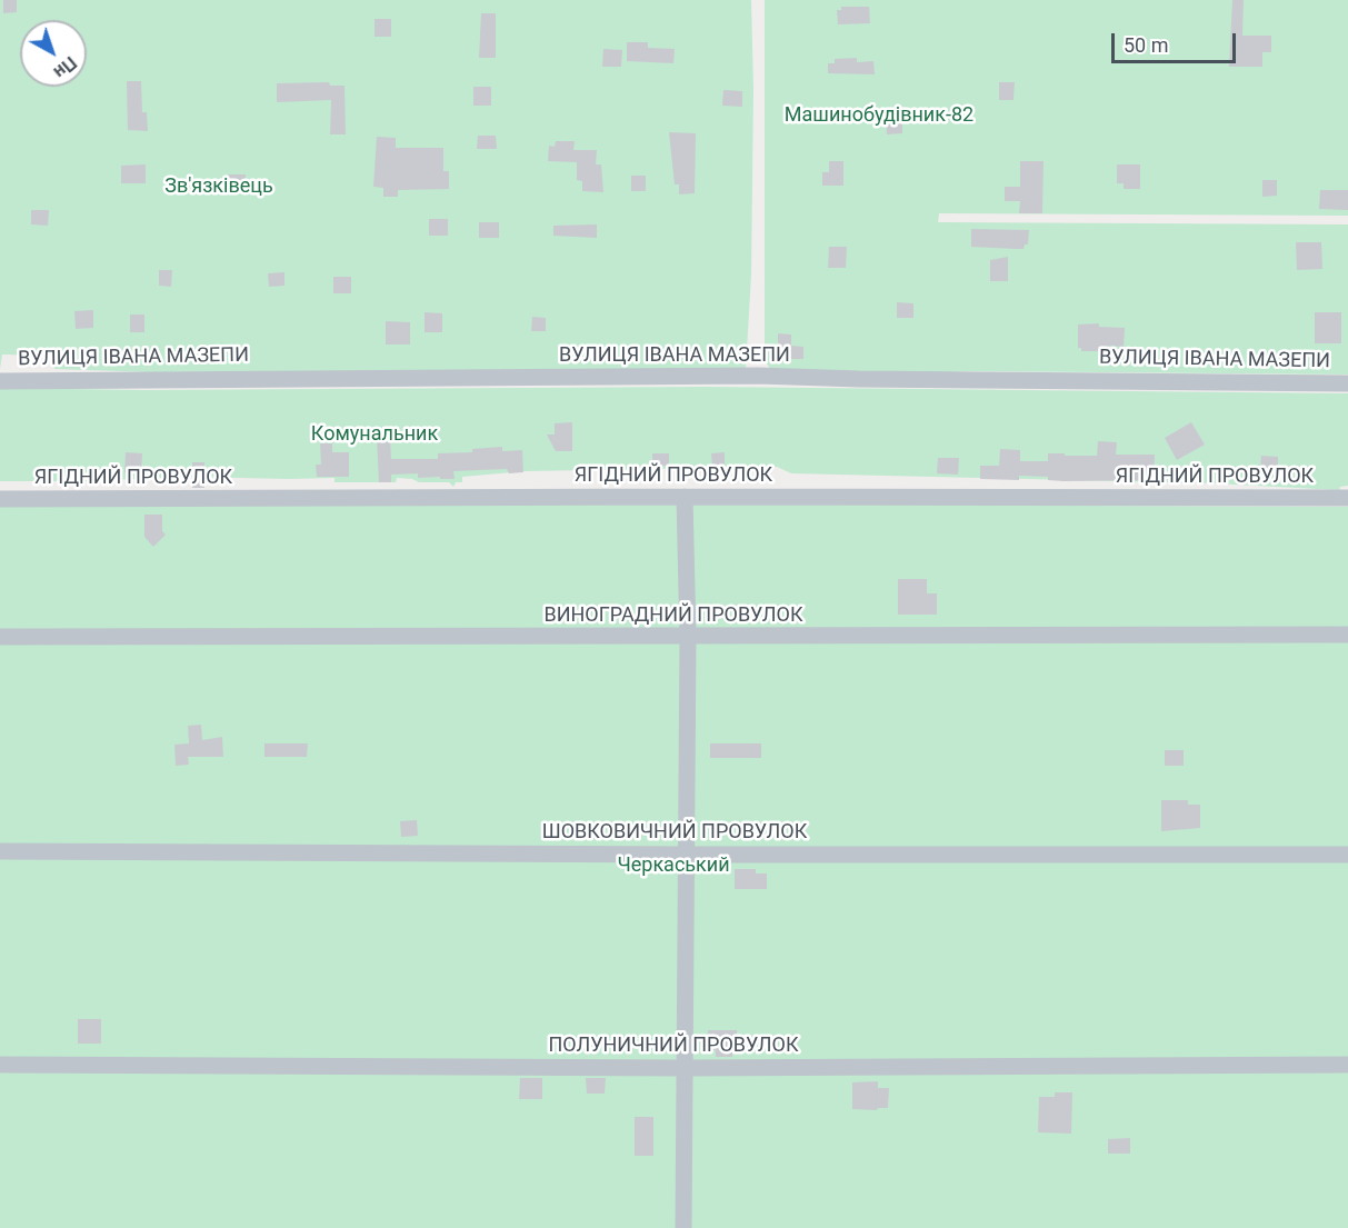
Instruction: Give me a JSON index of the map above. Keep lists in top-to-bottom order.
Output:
{
  "streets": {
    "street": [
      "ВУЛИЦЯ ІВАНА МАЗЕПИ",
      "ЯГІДНИЙ ПРОВУЛОК",
      "ВИНОГРАДНИЙ ПРОВУЛОК",
      "ШОВКОВИЧНИЙ ПРОВУЛОК",
      "ПОЛУНИЧНИЙ ПРОВУЛОК"
    ]
  },
  "parks": [
    "Машинобудівник-82",
    "Зв'язківець",
    "Комунальник",
    "Черкаський"
  ],
  "scale_bar": "50 m",
  "north": "bottom right"
}
